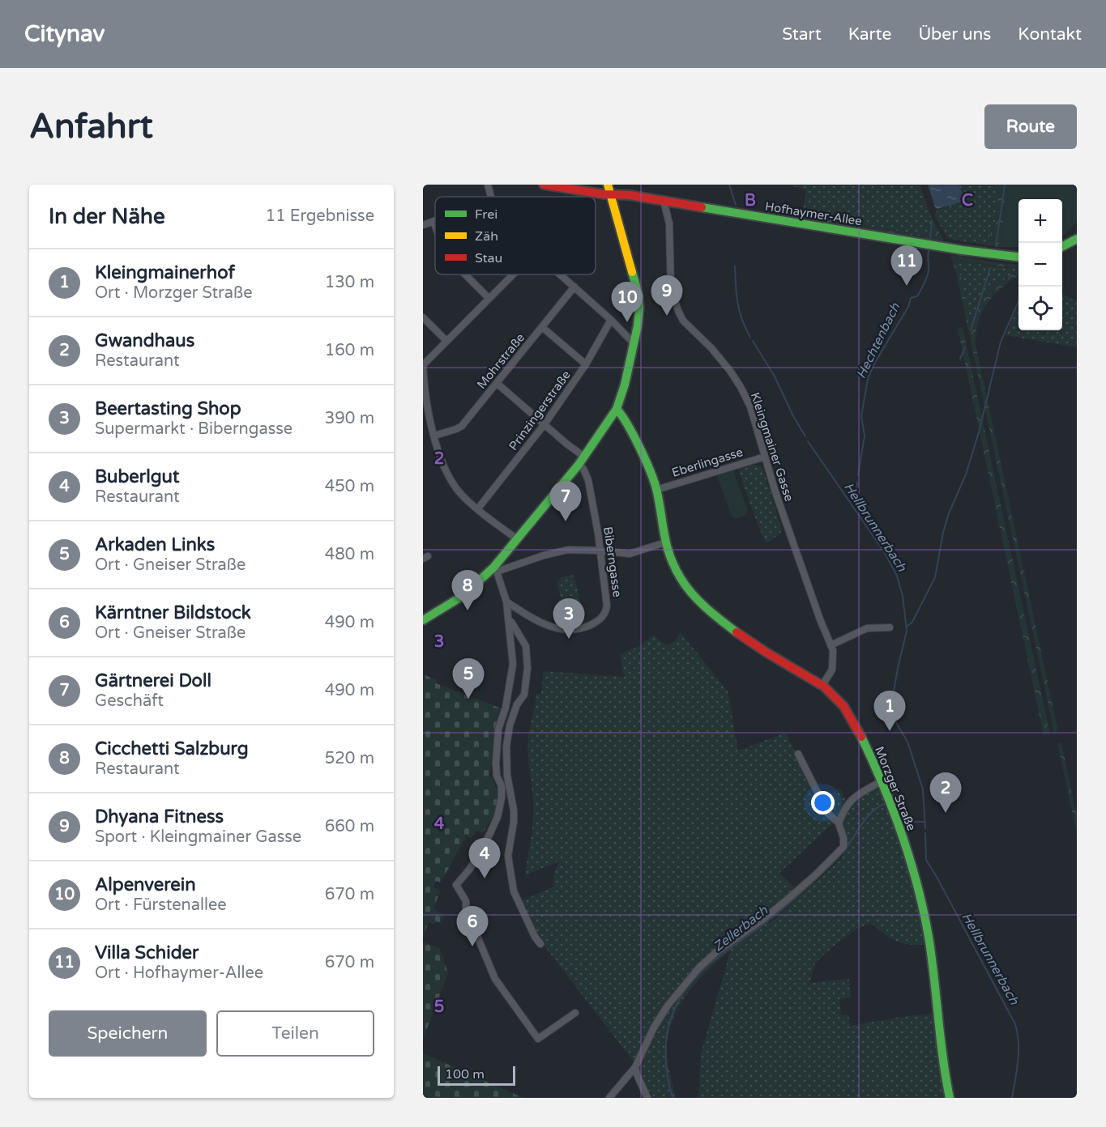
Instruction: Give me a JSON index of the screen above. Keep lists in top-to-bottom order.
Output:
{
  "streets": {
    "street": [
      "Hofhaymer-Allee",
      "Mohrstraße",
      "Prinzingerstraße",
      "Kleingmainer Gasse",
      "Eberlingasse",
      "Biberngasse",
      "Morzger Straße"
    ]
  },
  "crossings": [
    ["Hofhaymer-Allee", "Kleingmainer Gasse"],
    ["Kleingmainer Gasse", "Eberlingasse"],
    ["Kleingmainer Gasse", "Morzger Straße"],
    ["Eberlingasse", "Morzger Straße"]
  ],
  "water": ["Hechtenbach", "Hellbrunnerbach", "Zellerbach"],
  "legend": ["Frei", "Zäh", "Stau"],
  "scale_bar": "100 m",
  "page": {
    "header": "Citynav",
    "nav": [
      "Start",
      "Karte",
      "Über uns",
      "Kontakt"
    ],
    "buttons": [
      "Route",
      ["Speichern", "Teilen"]
    ],
    "title": "Anfahrt",
    "heading": ["In der Nähe", "11 Ergebnisse"],
    "map_buttons": ["+", "−"],
    "pins": [
      "11",
      "9",
      "10",
      "7",
      "8",
      "3",
      "5",
      "1",
      "2",
      "4",
      "6"
    ],
    "list": [
      {
        "mark": "1",
        "name": "Kleingmainerhof",
        "note": "Ort · Morzger Straße",
        "value": "130 m"
      },
      {
        "mark": "2",
        "name": "Gwandhaus",
        "note": "Restaurant",
        "value": "160 m"
      },
      {
        "mark": "3",
        "name": "Beertasting Shop",
        "note": "Supermarkt · Biberngasse",
        "value": "390 m"
      },
      {
        "mark": "4",
        "name": "Buberlgut",
        "note": "Restaurant",
        "value": "450 m"
      },
      {
        "mark": "5",
        "name": "Arkaden Links",
        "note": "Ort · Gneiser Straße",
        "value": "480 m"
      },
      {
        "mark": "6",
        "name": "Kärntner Bildstock",
        "note": "Ort · Gneiser Straße",
        "value": "490 m"
      },
      {
        "mark": "7",
        "name": "Gärtnerei Doll",
        "note": "Geschäft",
        "value": "490 m"
      },
      {
        "mark": "8",
        "name": "Cicchetti Salzburg",
        "note": "Restaurant",
        "value": "520 m"
      },
      {
        "mark": "9",
        "name": "Dhyana Fitness",
        "note": "Sport · Kleingmainer Gasse",
        "value": "660 m"
      },
      {
        "mark": "10",
        "name": "Alpenverein",
        "note": "Ort · Fürstenallee",
        "value": "670 m"
      },
      {
        "mark": "11",
        "name": "Villa Schider",
        "note": "Ort · Hofhaymer-Allee",
        "value": "670 m"
      }
    ],
    "scale": "100 m"
  },
  "grid": {
    "columns": ["B", "C"],
    "rows": [
      "2",
      "3",
      "4",
      "5"
    ]
  }
}
